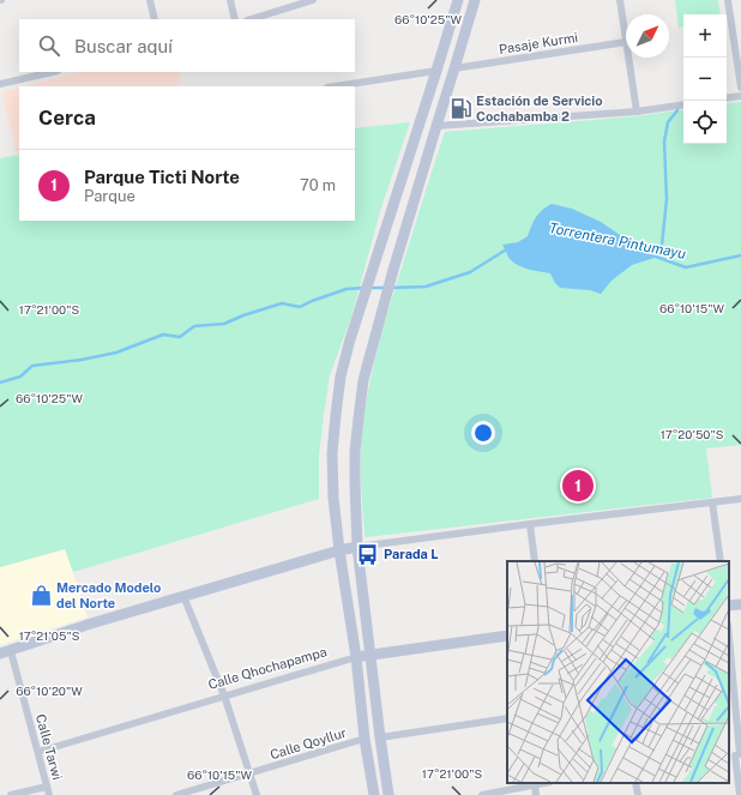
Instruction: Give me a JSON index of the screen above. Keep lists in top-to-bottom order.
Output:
{
  "streets": {
    "main road": ["Calle Qhochapampa"],
    "street": ["Pasaje Kurmi", "Calle Qoyllur", "Calle Tarwi"]
  },
  "crossings": [
    ["Calle Qhochapampa", "Calle Tarwi"]
  ],
  "water": ["Torrentera Pintumayu"],
  "places": {
    "fuel station": ["Estación de Servicio Cochabamba 2"],
    "bus stop": ["Parada L"],
    "shop": ["Mercado Modelo del Norte"]
  },
  "north": "top right",
  "page": {
    "map_buttons": ["+", "−"],
    "search": "Buscar aquí",
    "heading": "Cerca",
    "list": [
      {
        "mark": "1",
        "name": "Parque Ticti Norte",
        "note": "Parque",
        "value": "70 m"
      }
    ],
    "pins": "1"
  },
  "coordinates": [
    "66°10'25\"W",
    "66°10'15\"W",
    "17°21'00\"S",
    "17°20'50\"S",
    "17°21'05\"S",
    "66°10'20\"W"
  ]
}
